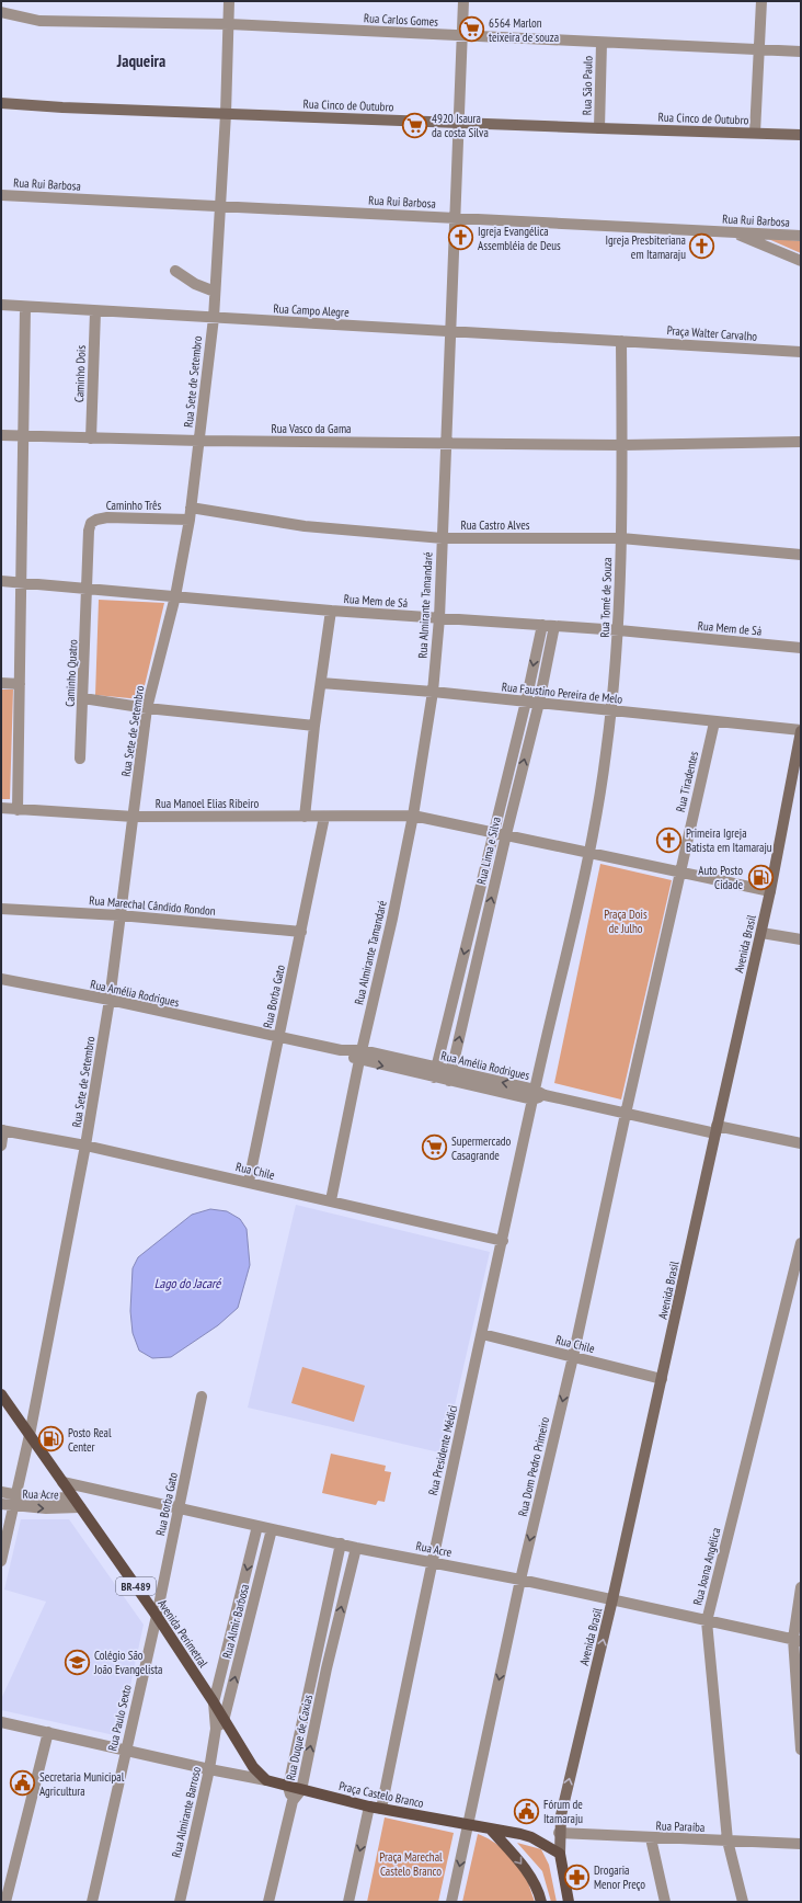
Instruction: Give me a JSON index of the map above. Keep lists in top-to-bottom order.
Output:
{
  "streets": {
    "main road": ["BR-489", "Avenida Perimetral", "Praça Castelo Branco"],
    "street": [
      "Rua Carlos Gomes",
      "Rua São Paulo",
      "Rua Cinco de Outubro",
      "Rua Rui Barbosa",
      "Rua Campo Alegre",
      "Praça Walter Carvalho",
      "Caminho Dois",
      "Rua Sete de Setembro",
      "Rua Vasco da Gama",
      "Caminho Três",
      "Rua Castro Alves",
      "Rua Tomé de Souza",
      "Rua Mem de Sá",
      "Rua Almirante Tamandaré",
      "Caminho Quatro",
      "Rua Faustino Pereira de Melo",
      "Rua Tiradentes",
      "Rua Manoel Elias Ribeiro",
      "Rua Lima e Silva",
      "Rua Marechal Cândido Rondon",
      "Avenida Brasil",
      "Rua Amélia Rodrigues",
      "Rua Borba Gato",
      "Rua Chile",
      "Rua Presidente Médici",
      "Rua Dom Pedro Primeiro",
      "Rua Acre",
      "Rua Joana Angélica",
      "Rua Almir Barbosa",
      "Rua Paulo Sexto",
      "Rua Duque de Caxias",
      "Rua Almirante Barroso",
      "Rua Paraíba"
    ]
  },
  "crossings": [
    ["Rua Carlos Gomes", "Rua São Paulo"],
    ["Rua Carlos Gomes", "Rua Sete de Setembro"],
    ["Rua Carlos Gomes", "Rua Almirante Tamandaré"],
    ["Rua São Paulo", "Rua Cinco de Outubro"],
    ["Rua Cinco de Outubro", "Rua Sete de Setembro"],
    ["Rua Cinco de Outubro", "Rua Almirante Tamandaré"],
    ["Rua Rui Barbosa", "Rua Sete de Setembro"],
    ["Rua Rui Barbosa", "Rua Almirante Tamandaré"],
    ["Rua Campo Alegre", "Praça Walter Carvalho"],
    ["Rua Campo Alegre", "Caminho Dois"],
    ["Rua Campo Alegre", "Rua Sete de Setembro"],
    ["Rua Campo Alegre", "Rua Tomé de Souza"],
    ["Rua Campo Alegre", "Rua Almirante Tamandaré"],
    ["Praça Walter Carvalho", "Rua Tomé de Souza"],
    ["Caminho Dois", "Rua Vasco da Gama"],
    ["Rua Sete de Setembro", "Rua Vasco da Gama"],
    ["Rua Sete de Setembro", "Caminho Três"],
    ["Rua Sete de Setembro", "Rua Castro Alves"],
    ["Rua Sete de Setembro", "Rua Mem de Sá"],
    ["Rua Sete de Setembro", "Rua Manoel Elias Ribeiro"],
    ["Rua Sete de Setembro", "Rua Marechal Cândido Rondon"],
    ["Rua Sete de Setembro", "Rua Amélia Rodrigues"],
    ["Rua Sete de Setembro", "Rua Chile"],
    ["Rua Sete de Setembro", "Rua Acre"],
    ["Rua Sete de Setembro", "Avenida Perimetral"],
    ["Rua Vasco da Gama", "Rua Tomé de Souza"],
    ["Rua Vasco da Gama", "Rua Almirante Tamandaré"],
    ["Caminho Três", "Rua Mem de Sá"],
    ["Caminho Três", "Caminho Quatro"],
    ["Rua Castro Alves", "Rua Tomé de Souza"],
    ["Rua Castro Alves", "Rua Almirante Tamandaré"],
    ["Rua Tomé de Souza", "Rua Mem de Sá"],
    ["Rua Tomé de Souza", "Rua Faustino Pereira de Melo"],
    ["Rua Tomé de Souza", "Rua Manoel Elias Ribeiro"],
    ["Rua Mem de Sá", "Rua Almirante Tamandaré"],
    ["Rua Mem de Sá", "Caminho Quatro"],
    ["Rua Mem de Sá", "Rua Lima e Silva"],
    ["Rua Almirante Tamandaré", "Rua Faustino Pereira de Melo"],
    ["Rua Almirante Tamandaré", "Rua Manoel Elias Ribeiro"],
    ["Rua Almirante Tamandaré", "Rua Amélia Rodrigues"],
    ["Rua Almirante Tamandaré", "Rua Chile"],
    ["Rua Faustino Pereira de Melo", "Rua Tiradentes"],
    ["Rua Faustino Pereira de Melo", "Rua Lima e Silva"],
    ["Rua Faustino Pereira de Melo", "Avenida Brasil"],
    ["Rua Manoel Elias Ribeiro", "Rua Lima e Silva"],
    ["Rua Manoel Elias Ribeiro", "Rua Borba Gato"],
    ["Rua Lima e Silva", "Rua Amélia Rodrigues"],
    ["Rua Marechal Cândido Rondon", "Rua Borba Gato"],
    ["Avenida Brasil", "Rua Chile"],
    ["Avenida Brasil", "Rua Acre"],
    ["Avenida Brasil", "BR-489"],
    ["Avenida Brasil", "Rua Paraíba"],
    ["Rua Amélia Rodrigues", "Rua Borba Gato"],
    ["Rua Amélia Rodrigues", "Rua Presidente Médici"],
    ["Rua Amélia Rodrigues", "Rua Dom Pedro Primeiro"],
    ["Rua Borba Gato", "Rua Chile"],
    ["Rua Borba Gato", "Rua Acre"],
    ["Rua Borba Gato", "Avenida Perimetral"],
    ["Rua Borba Gato", "Rua Paulo Sexto"],
    ["Rua Chile", "Rua Presidente Médici"],
    ["Rua Chile", "Rua Dom Pedro Primeiro"],
    ["Rua Presidente Médici", "Rua Acre"],
    ["Rua Presidente Médici", "Praça Castelo Branco"],
    ["Rua Dom Pedro Primeiro", "Rua Acre"],
    ["Rua Dom Pedro Primeiro", "Praça Castelo Branco"],
    ["Rua Acre", "Rua Joana Angélica"],
    ["Rua Acre", "Rua Almir Barbosa"],
    ["Rua Acre", "Avenida Perimetral"],
    ["Rua Acre", "Rua Duque de Caxias"],
    ["Rua Joana Angélica", "Rua Paraíba"],
    ["BR-489", "Praça Castelo Branco"],
    ["Rua Almir Barbosa", "Avenida Perimetral"],
    ["Rua Almir Barbosa", "Rua Almirante Barroso"],
    ["Avenida Perimetral", "Rua Paulo Sexto"],
    ["Avenida Perimetral", "Praça Castelo Branco"],
    ["Avenida Perimetral", "Rua Almirante Barroso"],
    ["Rua Duque de Caxias", "Praça Castelo Branco"]
  ],
  "one_way": ["Rua Dom Pedro Primeiro"],
  "districts": ["Jaqueira"],
  "water": ["Lago do Jacaré"],
  "parks": ["Praça Dois de Julho", "Praça Marechal Castelo Branco"],
  "places": {
    "supermarket": ["6564 Marlon teixeira de souza", "4920 Isaura da costa Silva", "Supermercado Casagrande"],
    "church": ["Igreja Evangélica Assembléia de Deus", "Igreja Presbiteriana em Itamaraju", "Primeira Igreja Batista em Itamaraju"],
    "fuel station": ["Auto Posto Cidade", "Posto Real Center"],
    "school or university": ["Colégio São João Evangelista"],
    "public building": ["Secretaria Municipal Agricultura", "Fórum de Itamaraju"],
    "pharmacy": ["Drogaria Menor Preço"]
  }
}
